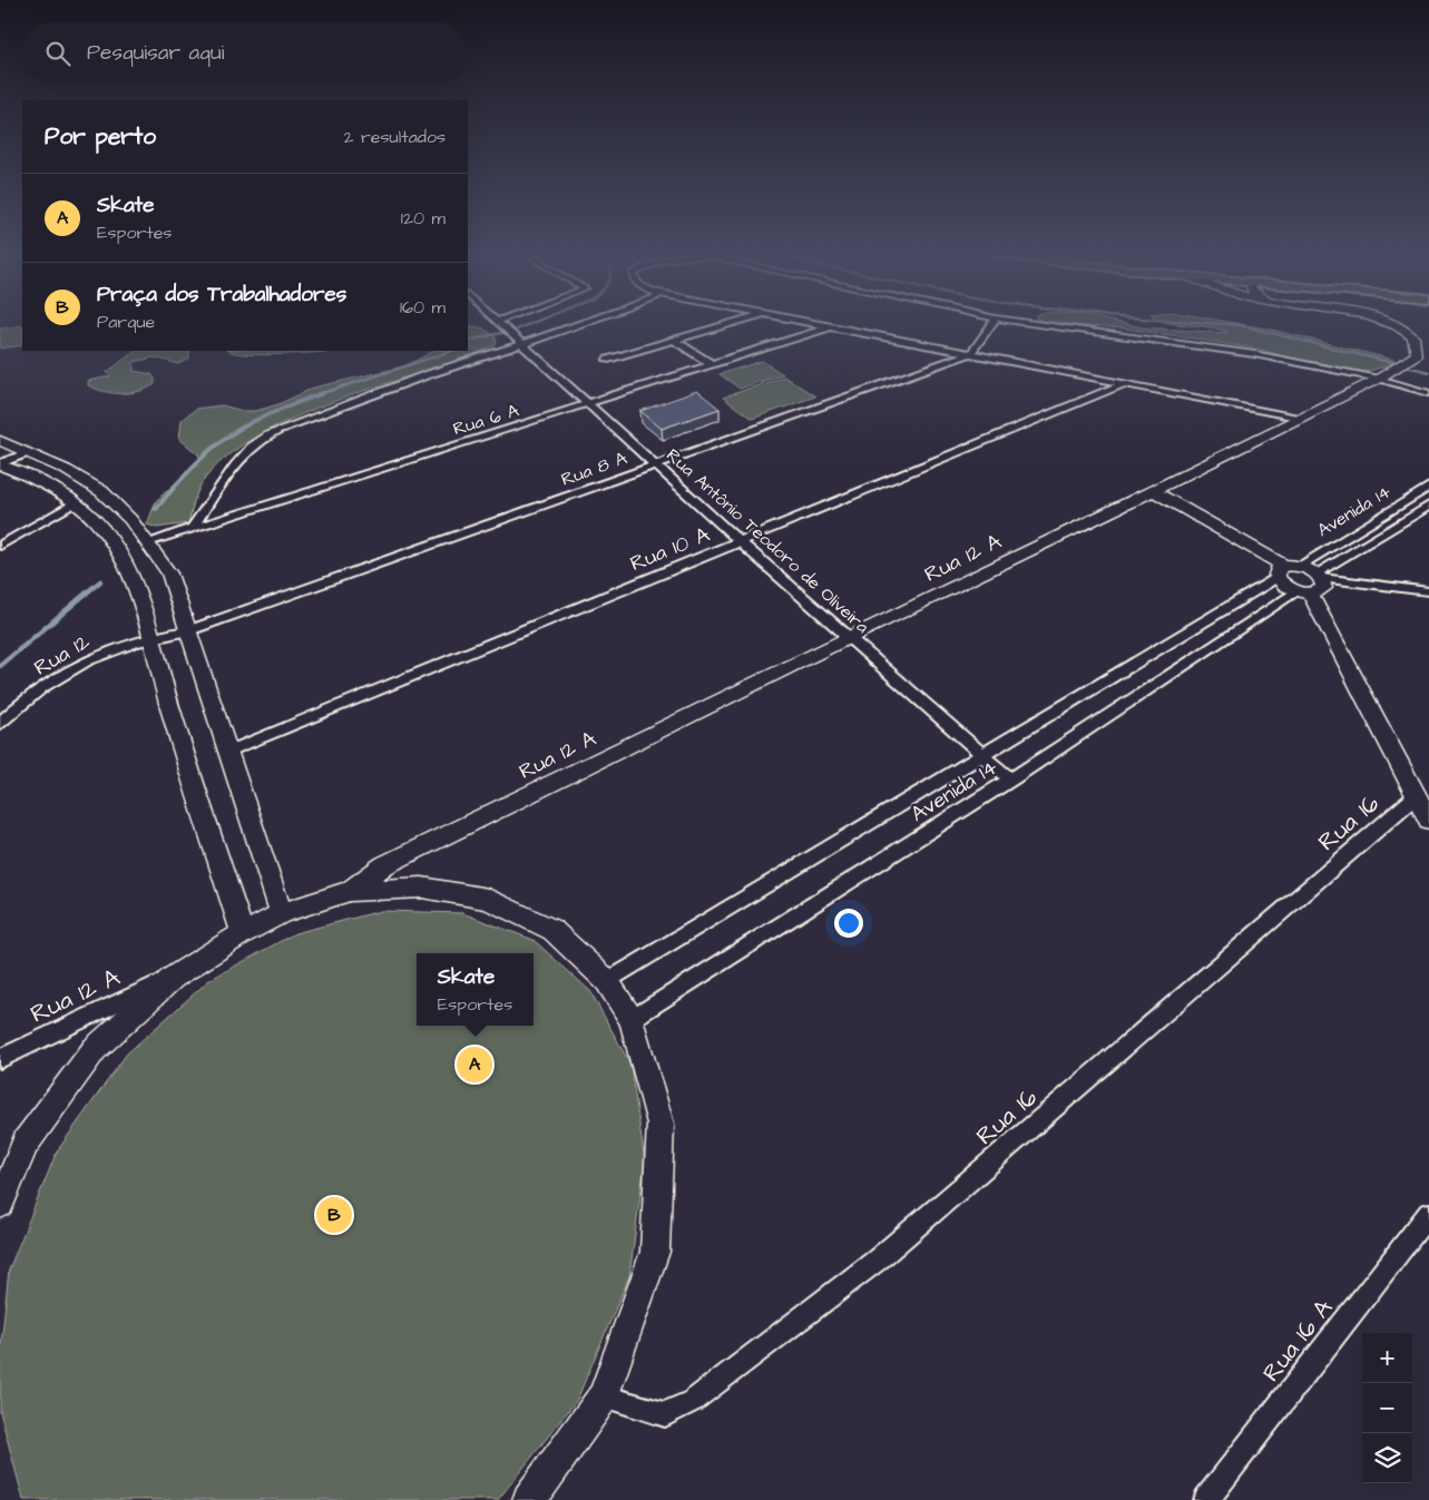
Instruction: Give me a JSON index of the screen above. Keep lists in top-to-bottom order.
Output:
{
  "streets": {
    "street": [
      "Rua 6 A",
      "Rua 8 A",
      "Avenida 14",
      "Rua Antônio Teodoro de Oliveira",
      "Rua 10 A",
      "Rua 12 A",
      "Rua 12",
      "Rua 16",
      "Rua 16 A"
    ]
  },
  "crossings": [
    ["Rua 6 A", "Rua Antônio Teodoro de Oliveira"],
    ["Rua 8 A", "Rua Antônio Teodoro de Oliveira"],
    ["Rua 8 A", "Rua 12"],
    ["Avenida 14", "Rua Antônio Teodoro de Oliveira"],
    ["Rua Antônio Teodoro de Oliveira", "Rua 10 A"],
    ["Rua Antônio Teodoro de Oliveira", "Rua 12 A"]
  ],
  "page": {
    "search": "Pesquisar aqui",
    "heading": ["Por perto", "2 resultados"],
    "list": [
      {
        "mark": "A",
        "name": "Skate",
        "note": "Esportes",
        "value": "120 m"
      },
      {
        "mark": "B",
        "name": "Praça dos Trabalhadores",
        "note": "Parque",
        "value": "160 m"
      }
    ],
    "popup": ["Skate", "Esportes"],
    "pins": ["A", "B"],
    "map_buttons": ["+", "−"]
  }
}
